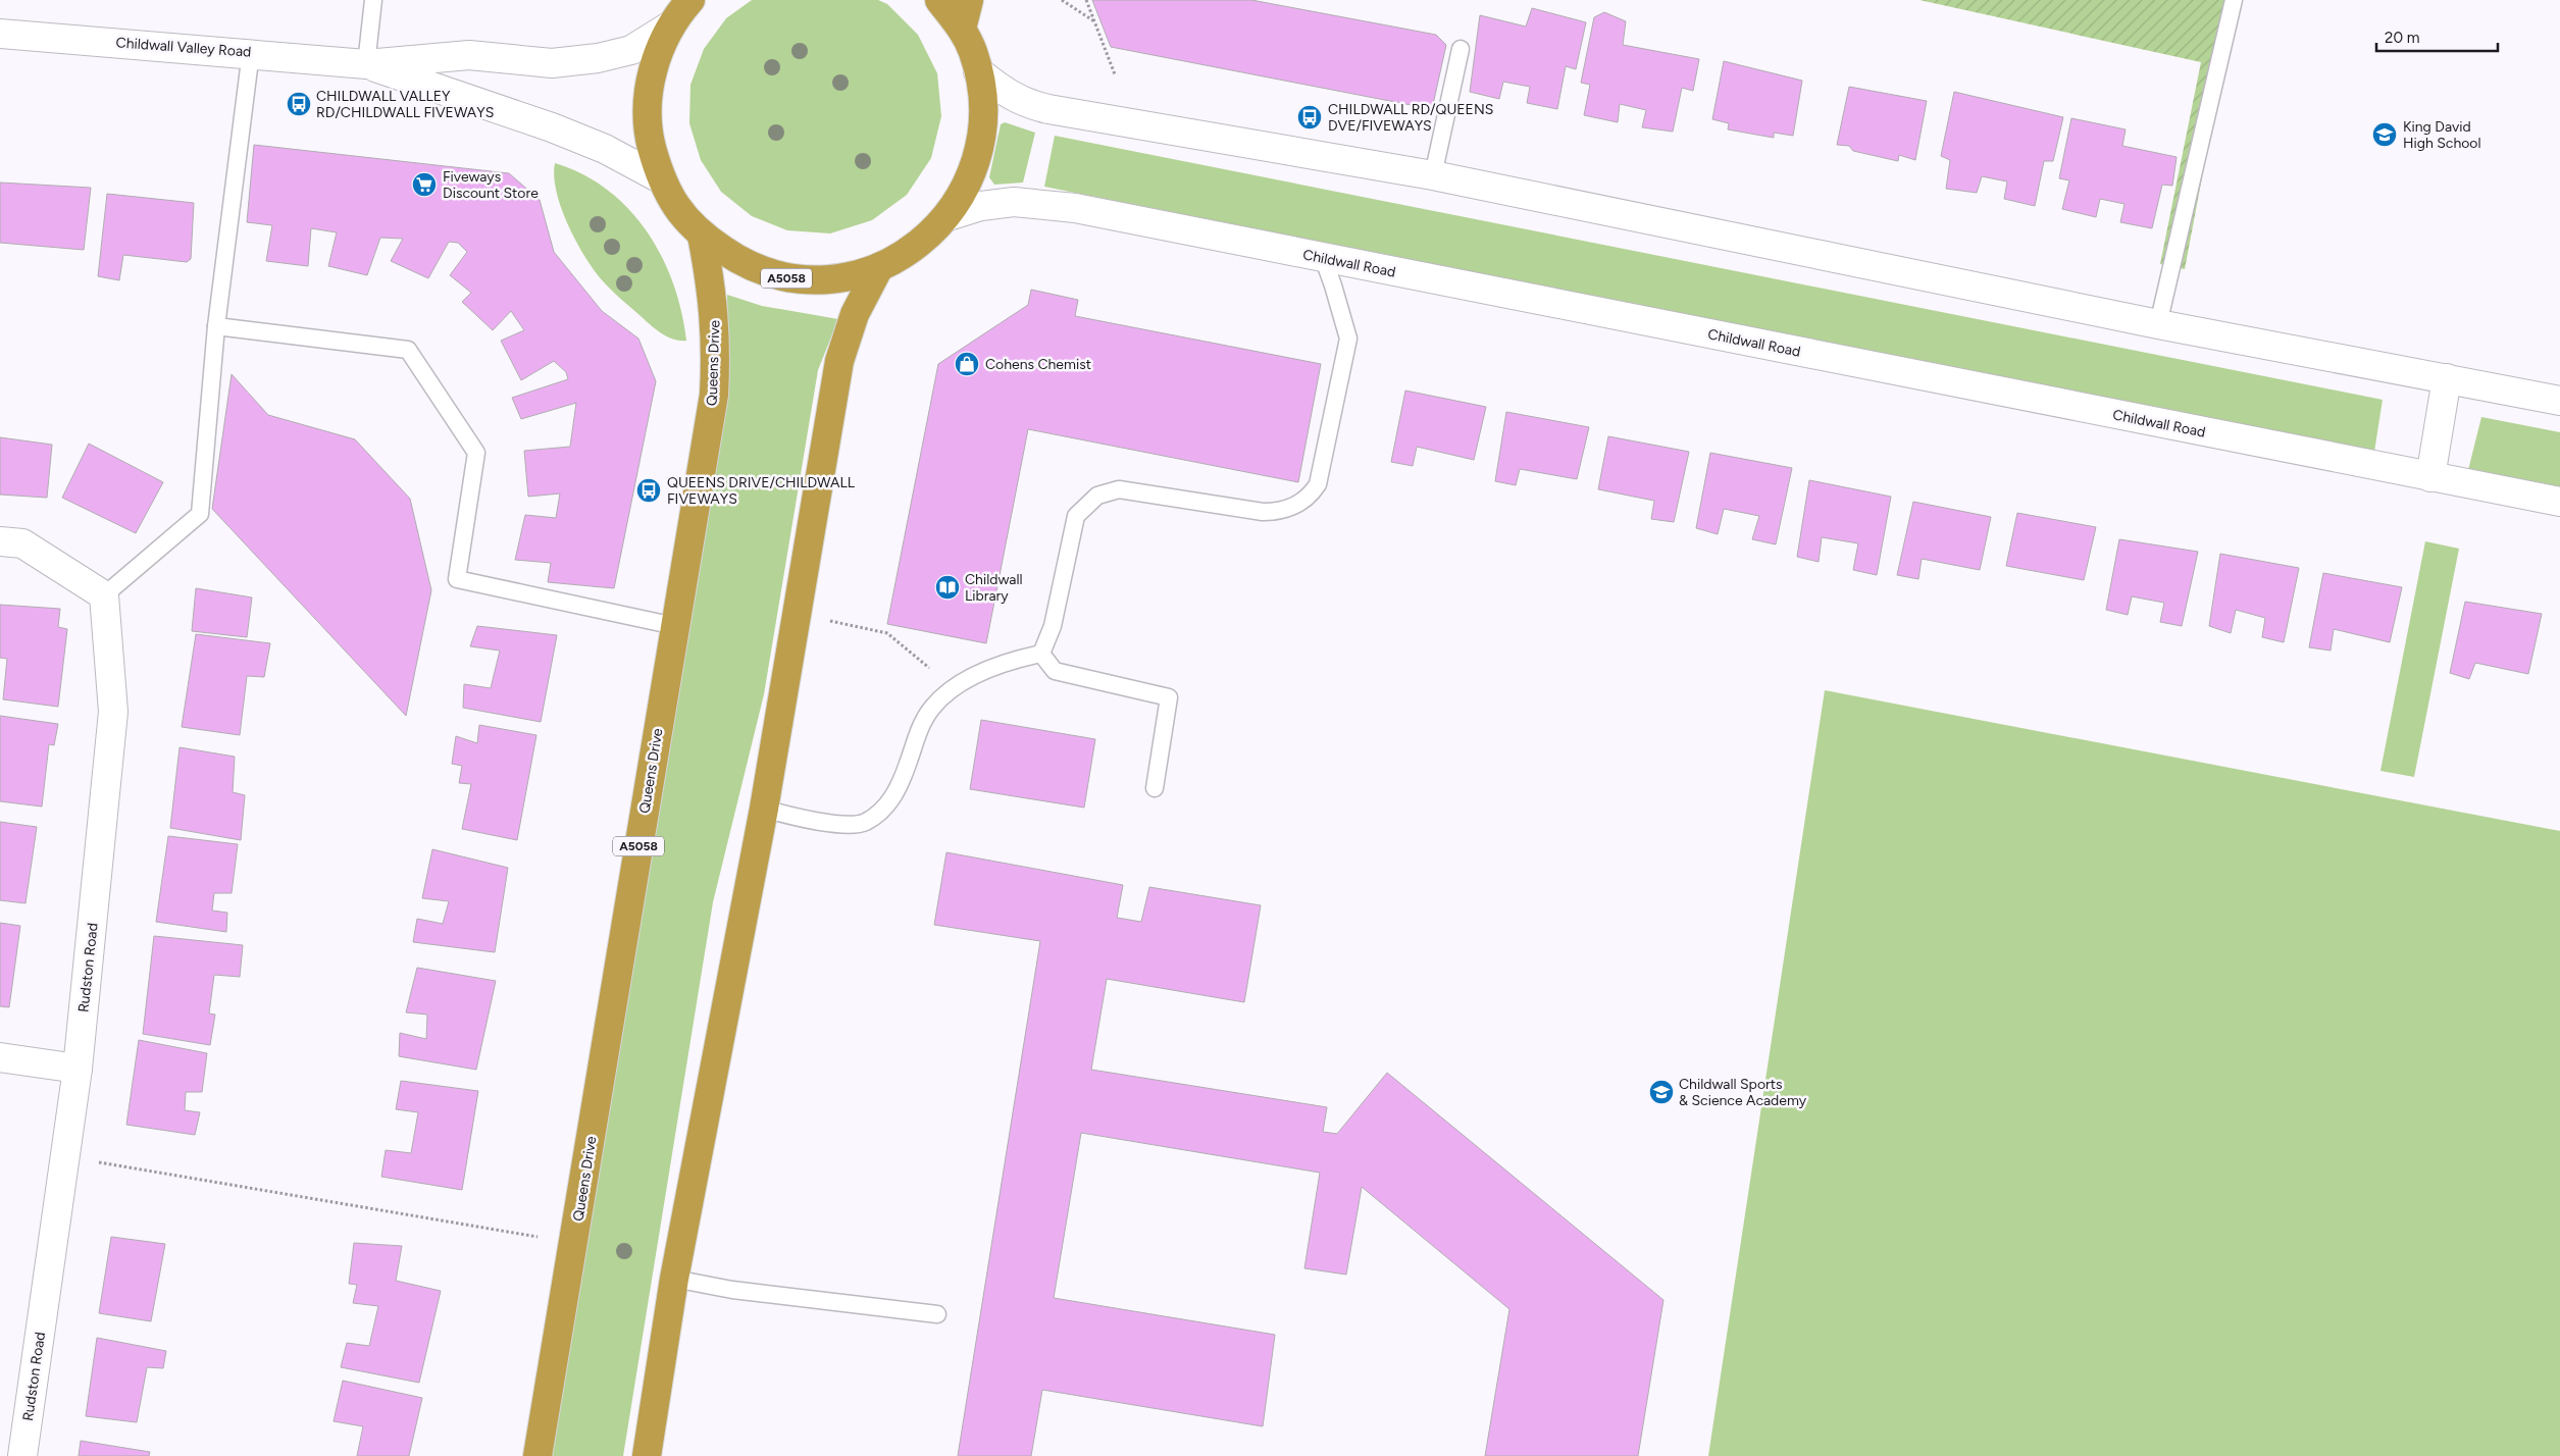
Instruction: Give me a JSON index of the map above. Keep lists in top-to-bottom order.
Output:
{
  "streets": {
    "highway": ["A5058", "Queens Drive"],
    "main road": ["Childwall Valley Road", "Childwall Road", "Rudston Road"]
  },
  "crossings": [
    ["Childwall Valley Road", "A5058"],
    ["Childwall Road", "A5058"],
    ["A5058", "Queens Drive"]
  ],
  "places": {
    "bus stop": ["CHILDWALL VALLEY RD/CHILDWALL FIVEWAYS", "CHILDWALL RD/QUEENS DVE/FIVEWAYS", "QUEENS DRIVE/CHILDWALL FIVEWAYS"],
    "school or university": ["King David High School", "Childwall Sports & Science Academy"],
    "supermarket": ["Fiveways Discount Store"],
    "shop": ["Cohens Chemist"],
    "library": ["Childwall Library"]
  },
  "scale_bar": "20 m"
}
